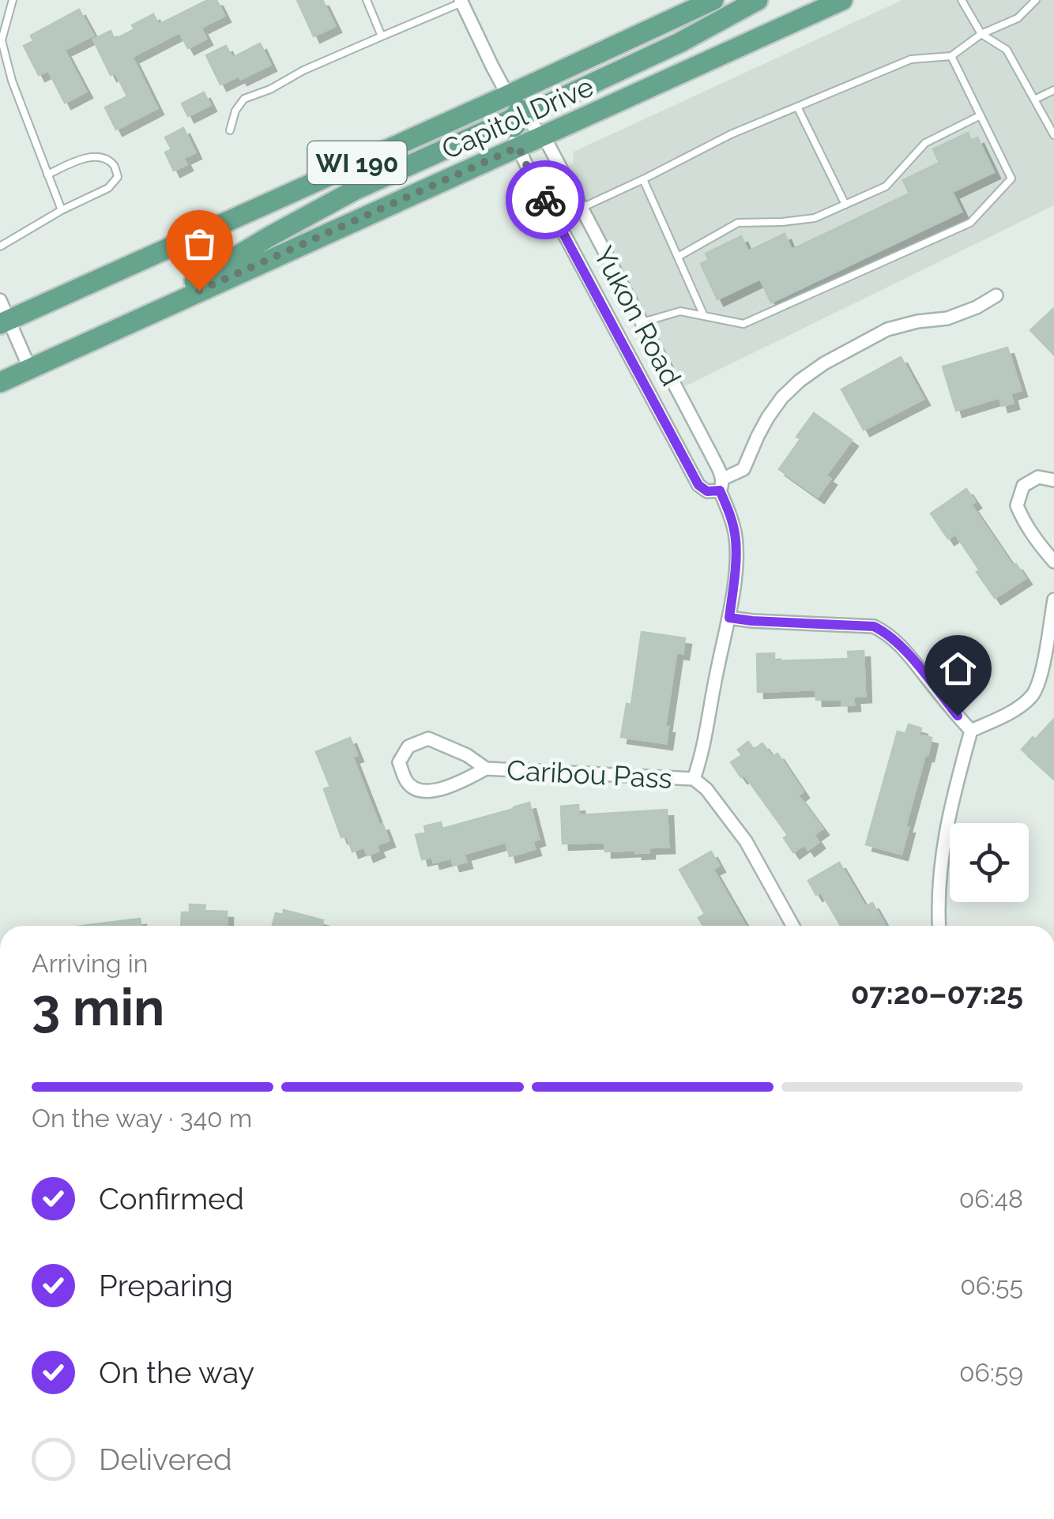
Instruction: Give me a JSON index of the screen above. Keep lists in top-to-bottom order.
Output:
{
  "streets": {
    "main road": ["Capitol Drive", "WI 190"],
    "street": ["Yukon Road", "Caribou Pass"]
  },
  "crossings": [
    ["Capitol Drive", "Yukon Road"],
    ["Yukon Road", "Caribou Pass"]
  ],
  "page": {
    "heading": ["3 min", "Arriving in", "07:20–07:25"],
    "bar": "On the way · 340 m",
    "list": [
      ["Confirmed", "06:48"],
      ["Preparing", "06:55"],
      ["On the way", "06:59"],
      "Delivered"
    ]
  }
}
